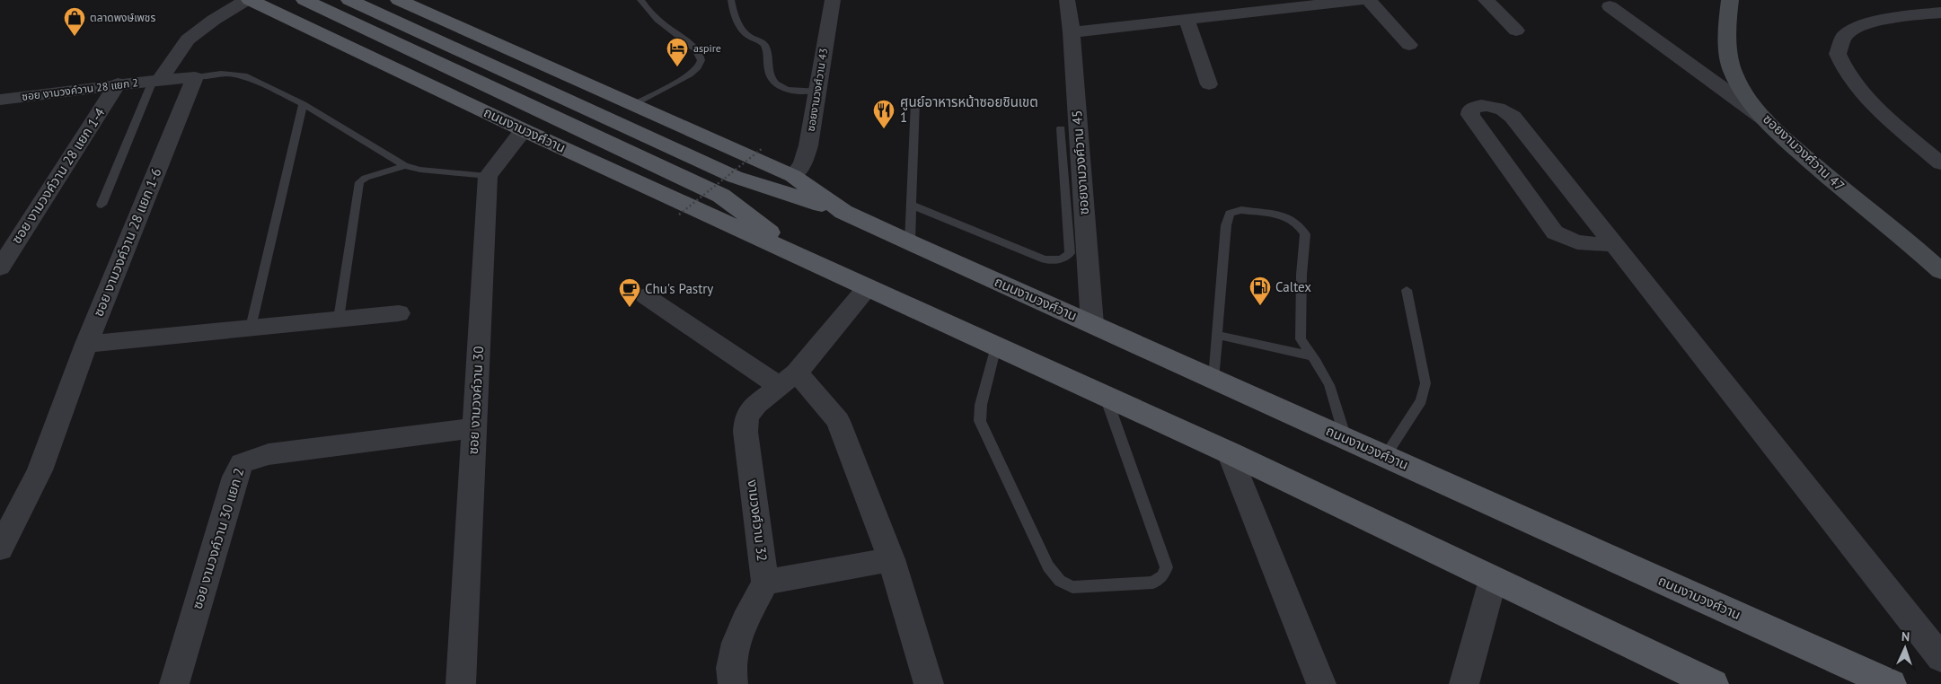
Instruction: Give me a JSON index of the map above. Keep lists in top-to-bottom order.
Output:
{
  "streets": {
    "main road": ["ถนนงามวงศ์วาน"],
    "street": [
      "ซอย งามวงค์วาน 28 แยก 2",
      "ซอยงามวงศ์วาน 43",
      "ซอยงามวงศ์วาน 47",
      "ซอยงามวงศ์วาน 45",
      "ซอย งามวงค์วาน 28 แยก 1-4",
      "ซอย งามวงค์วาน 28 แยก 1-6",
      "ซอย งามวงค์วาน 30",
      "งามวงศ์วาน 32",
      "ซอย งามวงค์วาน 30 แยก 2"
    ]
  },
  "crossings": [
    ["ซอย งามวงค์วาน 28 แยก 2", "ซอย งามวงค์วาน 28 แยก 1-4"],
    ["ซอยงามวงศ์วาน 43", "ถนนงามวงศ์วาน"],
    ["ถนนงามวงศ์วาน", "ซอยงามวงศ์วาน 45"],
    ["ถนนงามวงศ์วาน", "งามวงศ์วาน 32"],
    ["ซอย งามวงค์วาน 30", "ซอย งามวงค์วาน 30 แยก 2"]
  ],
  "places": {
    "shop": ["ตลาดพงษ์เพชร"],
    "hotel": ["aspire"],
    "restaurant": ["ศูนย์อาหารหน้าซอยชินเขต 1"],
    "fuel station": ["Caltex"],
    "cafe": ["Chu's Pastry"]
  },
  "north": "top"
}
